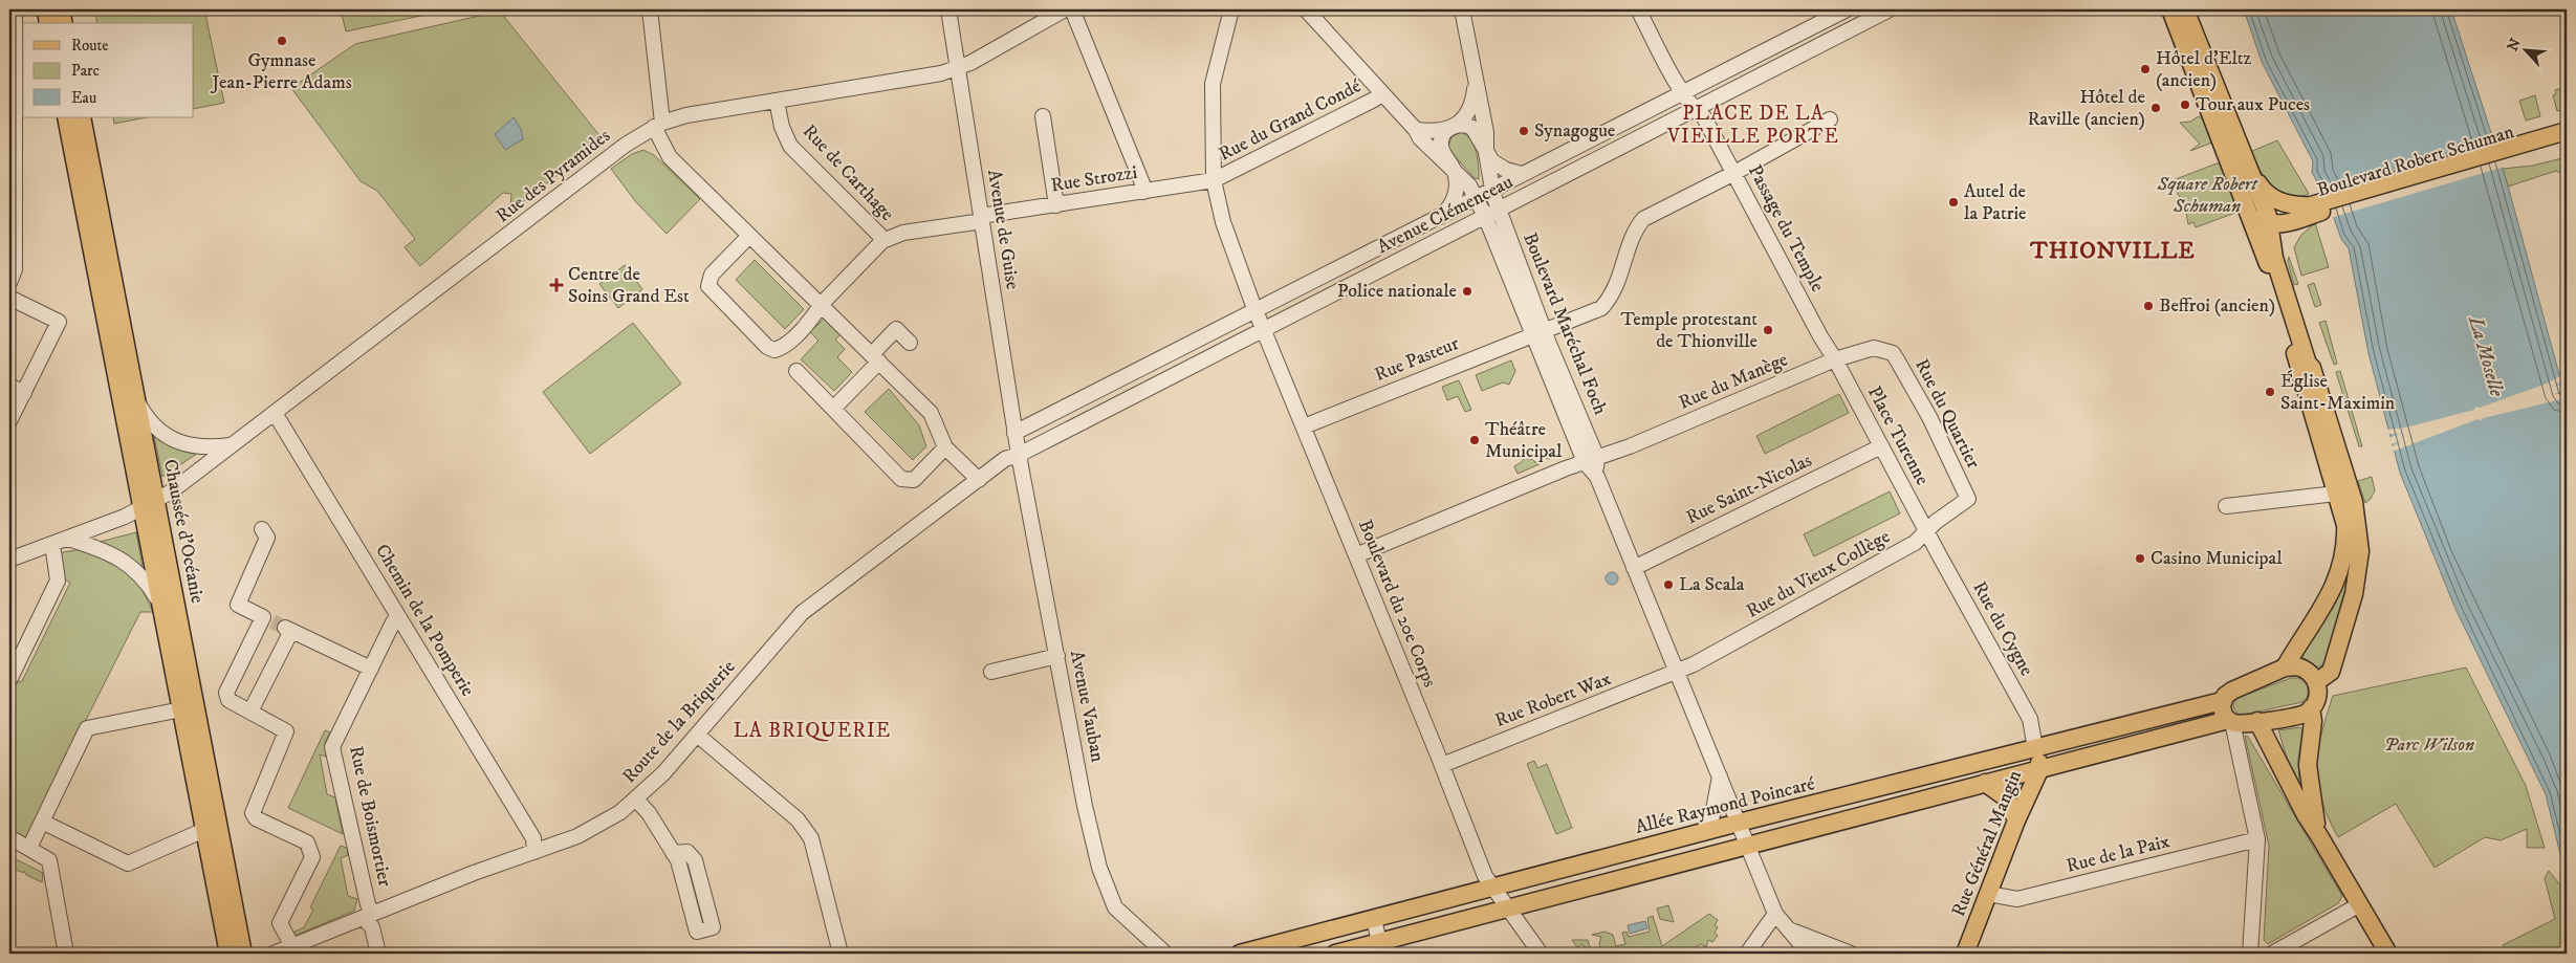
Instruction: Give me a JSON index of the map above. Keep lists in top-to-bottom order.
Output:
{
  "streets": {
    "main road": [
      "Boulevard Robert Schuman",
      "Chaussée d'Océanie",
      "Allée Raymond Poincaré",
      "Rue Général Mangin"
    ],
    "street": [
      "Rue du Grand Condé",
      "Rue de Carthage",
      "Rue des Pyramides",
      "Rue Strozzi",
      "Avenue Clémenceau",
      "Passage du Temple",
      "Avenue de Guise",
      "Boulevard Maréchal Foch",
      "Rue Pasteur",
      "Rue du Manège",
      "Rue du Quartier",
      "Place Turenne",
      "Rue Saint-Nicolas",
      "Rue du Vieux Collège",
      "Boulevard du 20e Corps",
      "Chemin de la Pomperie",
      "Rue du Cygne",
      "Rue Robert Wax",
      "Avenue Vauban",
      "Route de la Briquerie",
      "Rue de Boismortier",
      "Rue de la Paix"
    ]
  },
  "crossings": [
    ["Rue du Grand Condé", "Rue Strozzi"],
    ["Rue du Grand Condé", "Boulevard du 20e Corps"],
    ["Rue de Carthage", "Rue des Pyramides"],
    ["Rue de Carthage", "Rue Strozzi"],
    ["Rue des Pyramides", "Avenue de Guise"],
    ["Rue des Pyramides", "Chaussée d'Océanie"],
    ["Rue des Pyramides", "Chemin de la Pomperie"],
    ["Rue Strozzi", "Avenue de Guise"],
    ["Rue Strozzi", "Boulevard du 20e Corps"],
    ["Avenue Clémenceau", "Passage du Temple"],
    ["Avenue Clémenceau", "Avenue de Guise"],
    ["Avenue Clémenceau", "Boulevard Maréchal Foch"],
    ["Avenue Clémenceau", "Boulevard du 20e Corps"],
    ["Avenue Clémenceau", "Avenue Vauban"],
    ["Avenue Clémenceau", "Route de la Briquerie"],
    ["Passage du Temple", "Rue Pasteur"],
    ["Passage du Temple", "Rue du Manège"],
    ["Passage du Temple", "Place Turenne"],
    ["Avenue de Guise", "Avenue Vauban"],
    ["Avenue de Guise", "Route de la Briquerie"],
    ["Boulevard Maréchal Foch", "Rue Pasteur"],
    ["Boulevard Maréchal Foch", "Rue du Manège"],
    ["Boulevard Maréchal Foch", "Rue Saint-Nicolas"],
    ["Boulevard Maréchal Foch", "Rue du Vieux Collège"],
    ["Boulevard Maréchal Foch", "Rue Robert Wax"],
    ["Boulevard Maréchal Foch", "Allée Raymond Poincaré"],
    ["Rue Pasteur", "Boulevard du 20e Corps"],
    ["Rue du Manège", "Rue du Quartier"],
    ["Rue du Manège", "Place Turenne"],
    ["Rue du Manège", "Boulevard du 20e Corps"],
    ["Rue du Quartier", "Rue du Vieux Collège"],
    ["Place Turenne", "Rue Saint-Nicolas"],
    ["Place Turenne", "Rue du Vieux Collège"],
    ["Place Turenne", "Rue du Cygne"],
    ["Rue du Vieux Collège", "Rue du Cygne"],
    ["Rue du Vieux Collège", "Rue Robert Wax"],
    ["Boulevard du 20e Corps", "Rue Robert Wax"],
    ["Boulevard du 20e Corps", "Allée Raymond Poincaré"],
    ["Chemin de la Pomperie", "Route de la Briquerie"],
    ["Chemin de la Pomperie", "Rue de Boismortier"],
    ["Rue du Cygne", "Allée Raymond Poincaré"],
    ["Rue du Cygne", "Rue Général Mangin"],
    ["Avenue Vauban", "Route de la Briquerie"],
    ["Route de la Briquerie", "Rue de Boismortier"],
    ["Allée Raymond Poincaré", "Rue Général Mangin"],
    ["Rue Général Mangin", "Rue de la Paix"]
  ],
  "districts": ["PLACE DE LA VIEILLE PORTE", "THIONVILLE", "LA BRIQUERIE"],
  "water": ["La Moselle"],
  "parks": ["Square Robert Schuman", "Parc Wilson"],
  "places": {
    "other": [
      "Gymnase Jean-Pierre Adams",
      "Hôtel d'Eltz (ancien)",
      "Tour aux Puces",
      "Hôtel de Raville (ancien)",
      "Synagogue",
      "Autel de la Patrie",
      "Police nationale",
      "Beffroi (ancien)",
      "Temple protestant de Thionville",
      "Église Saint-Maximin",
      "Théâtre Municipal",
      "Casino Municipal",
      "La Scala"
    ],
    "health": ["Centre de Soins Grand Est"]
  },
  "legend": ["Route", "Parc", "Eau"],
  "north": "top left"
}
